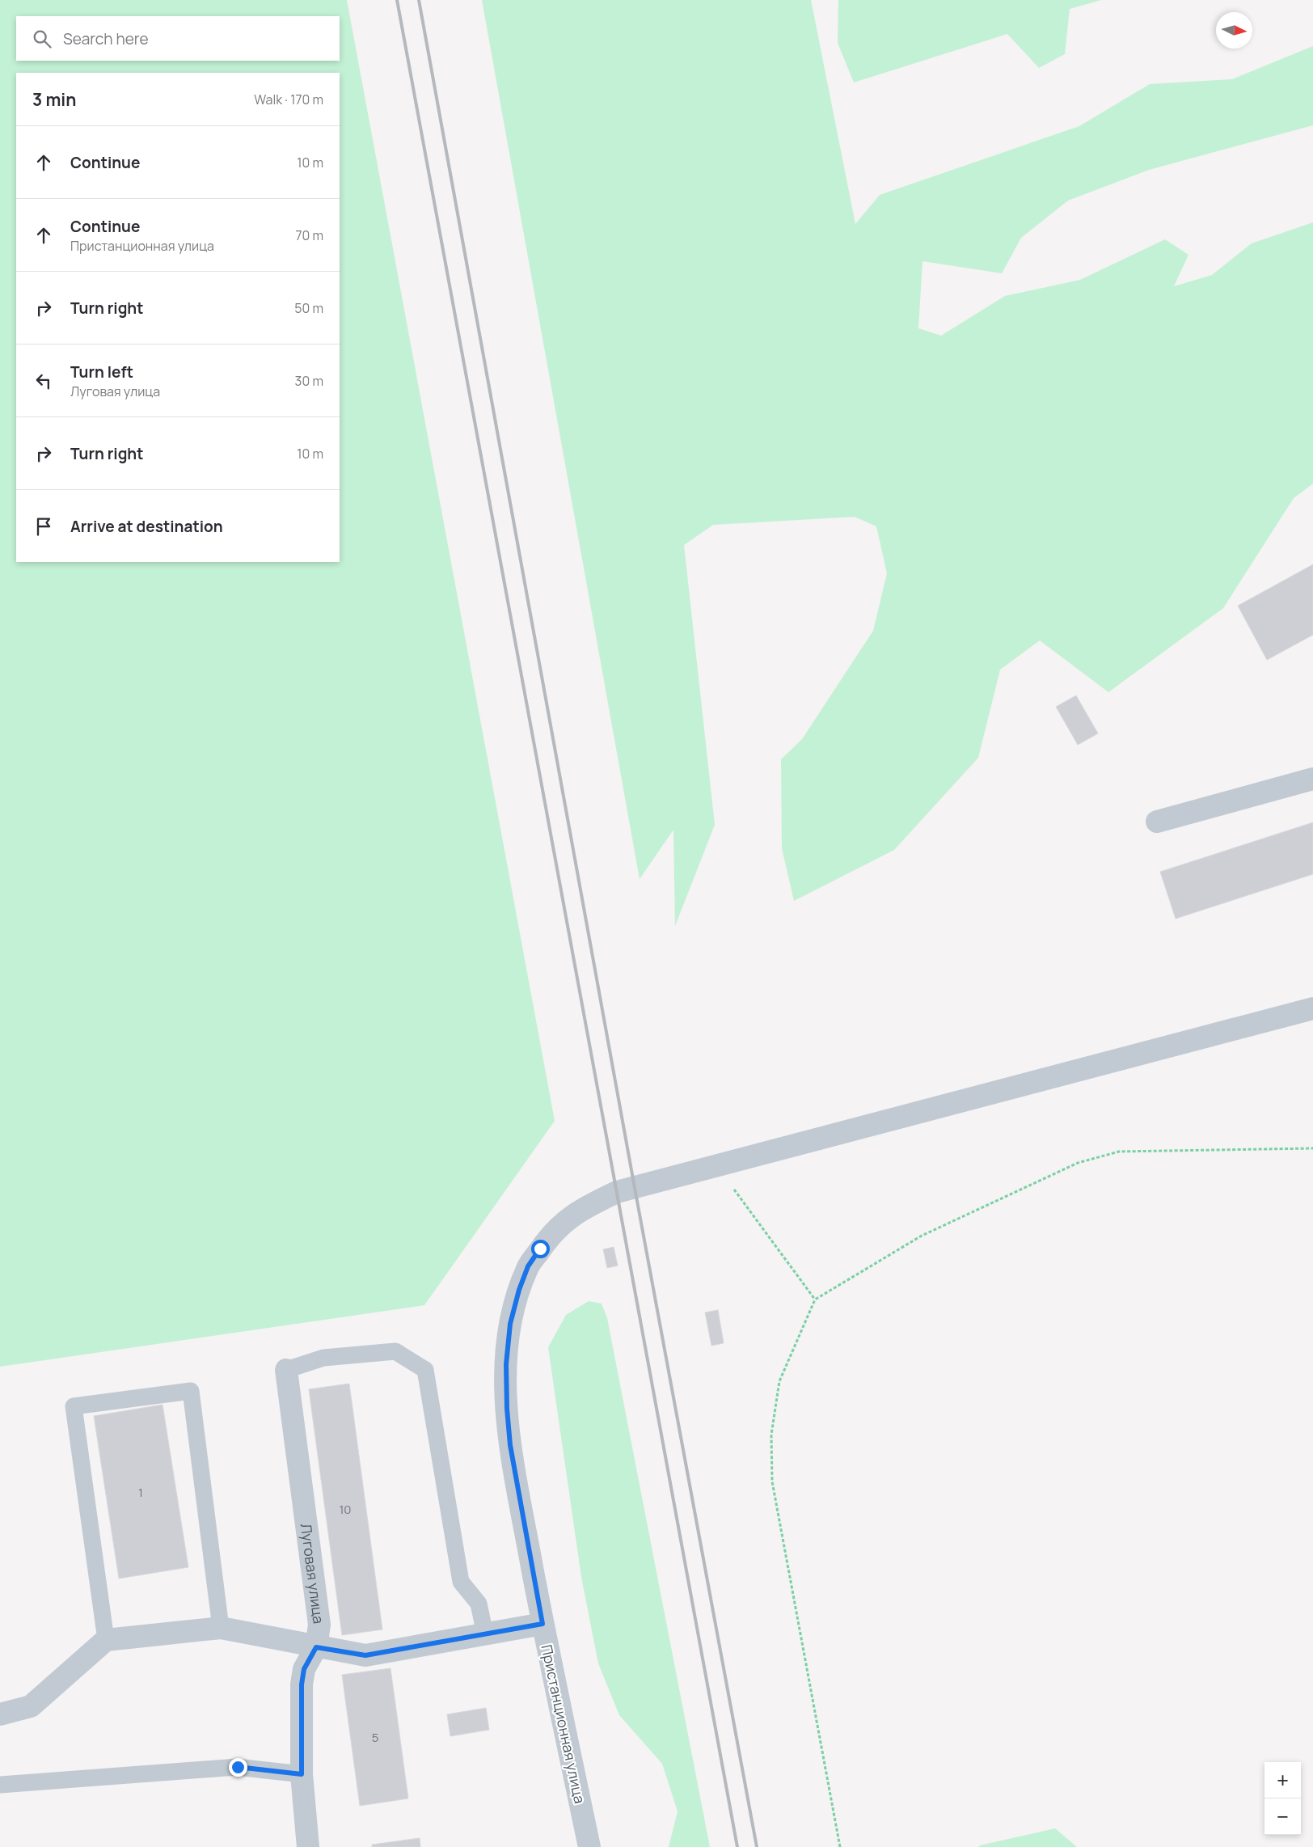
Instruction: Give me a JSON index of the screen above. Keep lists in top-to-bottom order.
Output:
{
  "streets": {
    "street": ["Луговая улица", "Пристанционная улица"]
  },
  "house_numbers": ["1", "10", "5"],
  "north": "right",
  "page": {
    "search": "Search here",
    "heading": ["3 min", "Walk · 170 m"],
    "list": [
      ["Continue", "10 m"],
      ["Continue", "Пристанционная улица", "70 m"],
      ["Turn right", "50 m"],
      ["Turn left", "Луговая улица", "30 m"],
      ["Turn right", "10 m"],
      "Arrive at destination"
    ],
    "map_buttons": ["+", "−"]
  }
}
